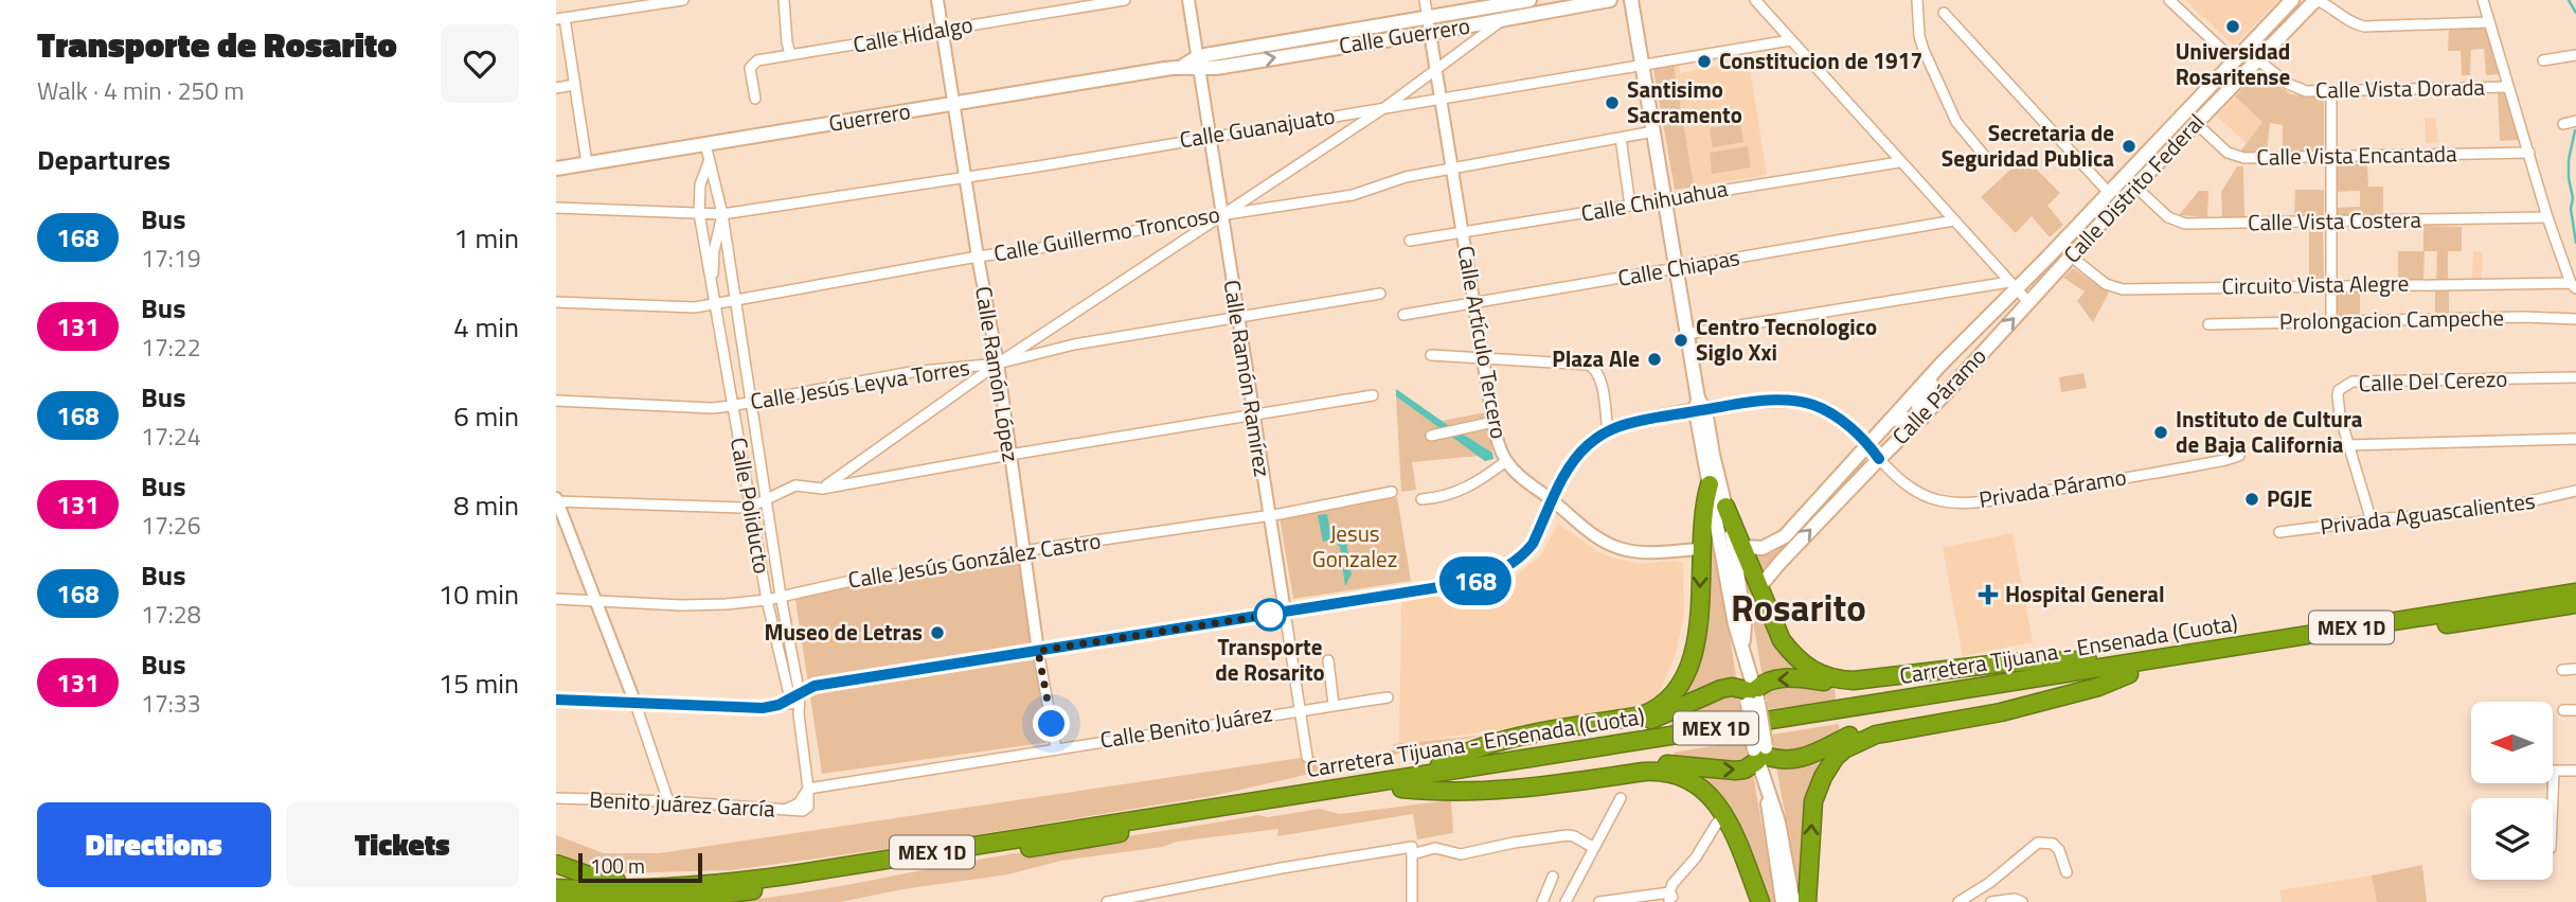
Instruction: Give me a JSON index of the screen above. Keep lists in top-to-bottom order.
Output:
{
  "streets": {
    "highway": ["MEX 1D", "Carretera Tijuana - Ensenada (Cuota)"],
    "main road": [
      "Calle Guerrero",
      "Guerrero",
      "Calle Distrito Federal",
      "Calle Páramo"
    ],
    "street": [
      "Calle Hidalgo",
      "Calle Vista Dorada",
      "Calle Guanajuato",
      "Calle Vista Encantada",
      "Calle Chihuahua",
      "Calle Vista Costera",
      "Calle Guillermo Troncoso",
      "Calle Chiapas",
      "Circuito Vista Alegre",
      "Prolongacion Campeche",
      "Calle Artículo Tercero",
      "Calle Ramón López",
      "Calle Ramón Ramírez",
      "Calle Del Cerezo",
      "Calle Jesús Leyva Torres",
      "Privada Páramo",
      "Calle Poliducto",
      "Privada Aguascalientes",
      "Calle Jesús González Castro",
      "Calle Benito Juárez",
      "Benito juárez García"
    ]
  },
  "crossings": [
    ["Calle Hidalgo", "Calle Ramón López"],
    ["Calle Guerrero", "Guerrero"],
    ["Calle Guerrero", "Calle Artículo Tercero"],
    ["Calle Guerrero", "Calle Ramón Ramírez"],
    ["Calle Vista Dorada", "Calle Distrito Federal"],
    ["Calle Vista Dorada", "Circuito Vista Alegre"],
    ["Guerrero", "Calle Ramón López"],
    ["Guerrero", "Calle Ramón Ramírez"],
    ["Guerrero", "Calle Poliducto"],
    ["Calle Guanajuato", "Calle Artículo Tercero"],
    ["Calle Guanajuato", "Calle Ramón López"],
    ["Calle Guanajuato", "Calle Ramón Ramírez"],
    ["Calle Guanajuato", "Calle Poliducto"],
    ["Calle Vista Encantada", "Calle Distrito Federal"],
    ["Calle Vista Encantada", "Circuito Vista Alegre"],
    ["Calle Distrito Federal", "Calle Vista Costera"],
    ["Calle Distrito Federal", "Circuito Vista Alegre"],
    ["Calle Distrito Federal", "Calle Páramo"],
    ["Calle Chihuahua", "Calle Artículo Tercero"],
    ["Calle Vista Costera", "Circuito Vista Alegre"],
    ["Calle Guillermo Troncoso", "Calle Artículo Tercero"],
    ["Calle Guillermo Troncoso", "Calle Ramón López"],
    ["Calle Guillermo Troncoso", "Calle Ramón Ramírez"],
    ["Calle Guillermo Troncoso", "Calle Poliducto"],
    ["Calle Chiapas", "Calle Artículo Tercero"],
    ["Calle Ramón López", "Calle Jesús Leyva Torres"],
    ["Calle Ramón López", "Calle Jesús González Castro"],
    ["Calle Ramón López", "Calle Benito Juárez"],
    ["Calle Ramón Ramírez", "Calle Jesús Leyva Torres"],
    ["Calle Ramón Ramírez", "Calle Jesús González Castro"],
    ["Calle Ramón Ramírez", "Calle Benito Juárez"],
    ["Calle Del Cerezo", "Privada Aguascalientes"],
    ["Calle Jesús Leyva Torres", "Calle Poliducto"],
    ["Calle Páramo", "Privada Páramo"],
    ["Calle Poliducto", "Calle Jesús González Castro"],
    ["Calle Poliducto", "Calle Benito Juárez"],
    ["Calle Poliducto", "Benito juárez García"]
  ],
  "districts": ["Rosarito"],
  "parks": ["Jesus Gonzalez"],
  "places": {
    "other": [
      "Universidad Rosaritense",
      "Constitucion de 1917",
      "Santisimo Sacramento",
      "Secretaria de Seguridad Publica",
      "Centro Tecnologico Siglo Xxi",
      "Plaza Ale",
      "Instituto de Cultura de Baja California",
      "PGJE",
      "Transporte de Rosarito",
      "Museo de Letras"
    ],
    "health": ["Hospital General"]
  },
  "lines": ["bus line 168"],
  "scale_bar": "100 m",
  "north": "left",
  "page": {
    "heading": [
      ["Transporte de Rosarito", "Walk · 4 min · 250 m"],
      "Departures"
    ],
    "on_map": "168",
    "list": [
      {
        "mark": "168",
        "name": "Bus",
        "note": "17:19",
        "value": "1 min"
      },
      {
        "mark": "131",
        "name": "Bus",
        "note": "17:22",
        "value": "4 min"
      },
      {
        "mark": "168",
        "name": "Bus",
        "note": "17:24",
        "value": "6 min"
      },
      {
        "mark": "131",
        "name": "Bus",
        "note": "17:26",
        "value": "8 min"
      },
      {
        "mark": "168",
        "name": "Bus",
        "note": "17:28",
        "value": "10 min"
      },
      {
        "mark": "131",
        "name": "Bus",
        "note": "17:33",
        "value": "15 min"
      }
    ],
    "buttons": ["Directions", "Tickets"],
    "scale": "100 m"
  }
}
